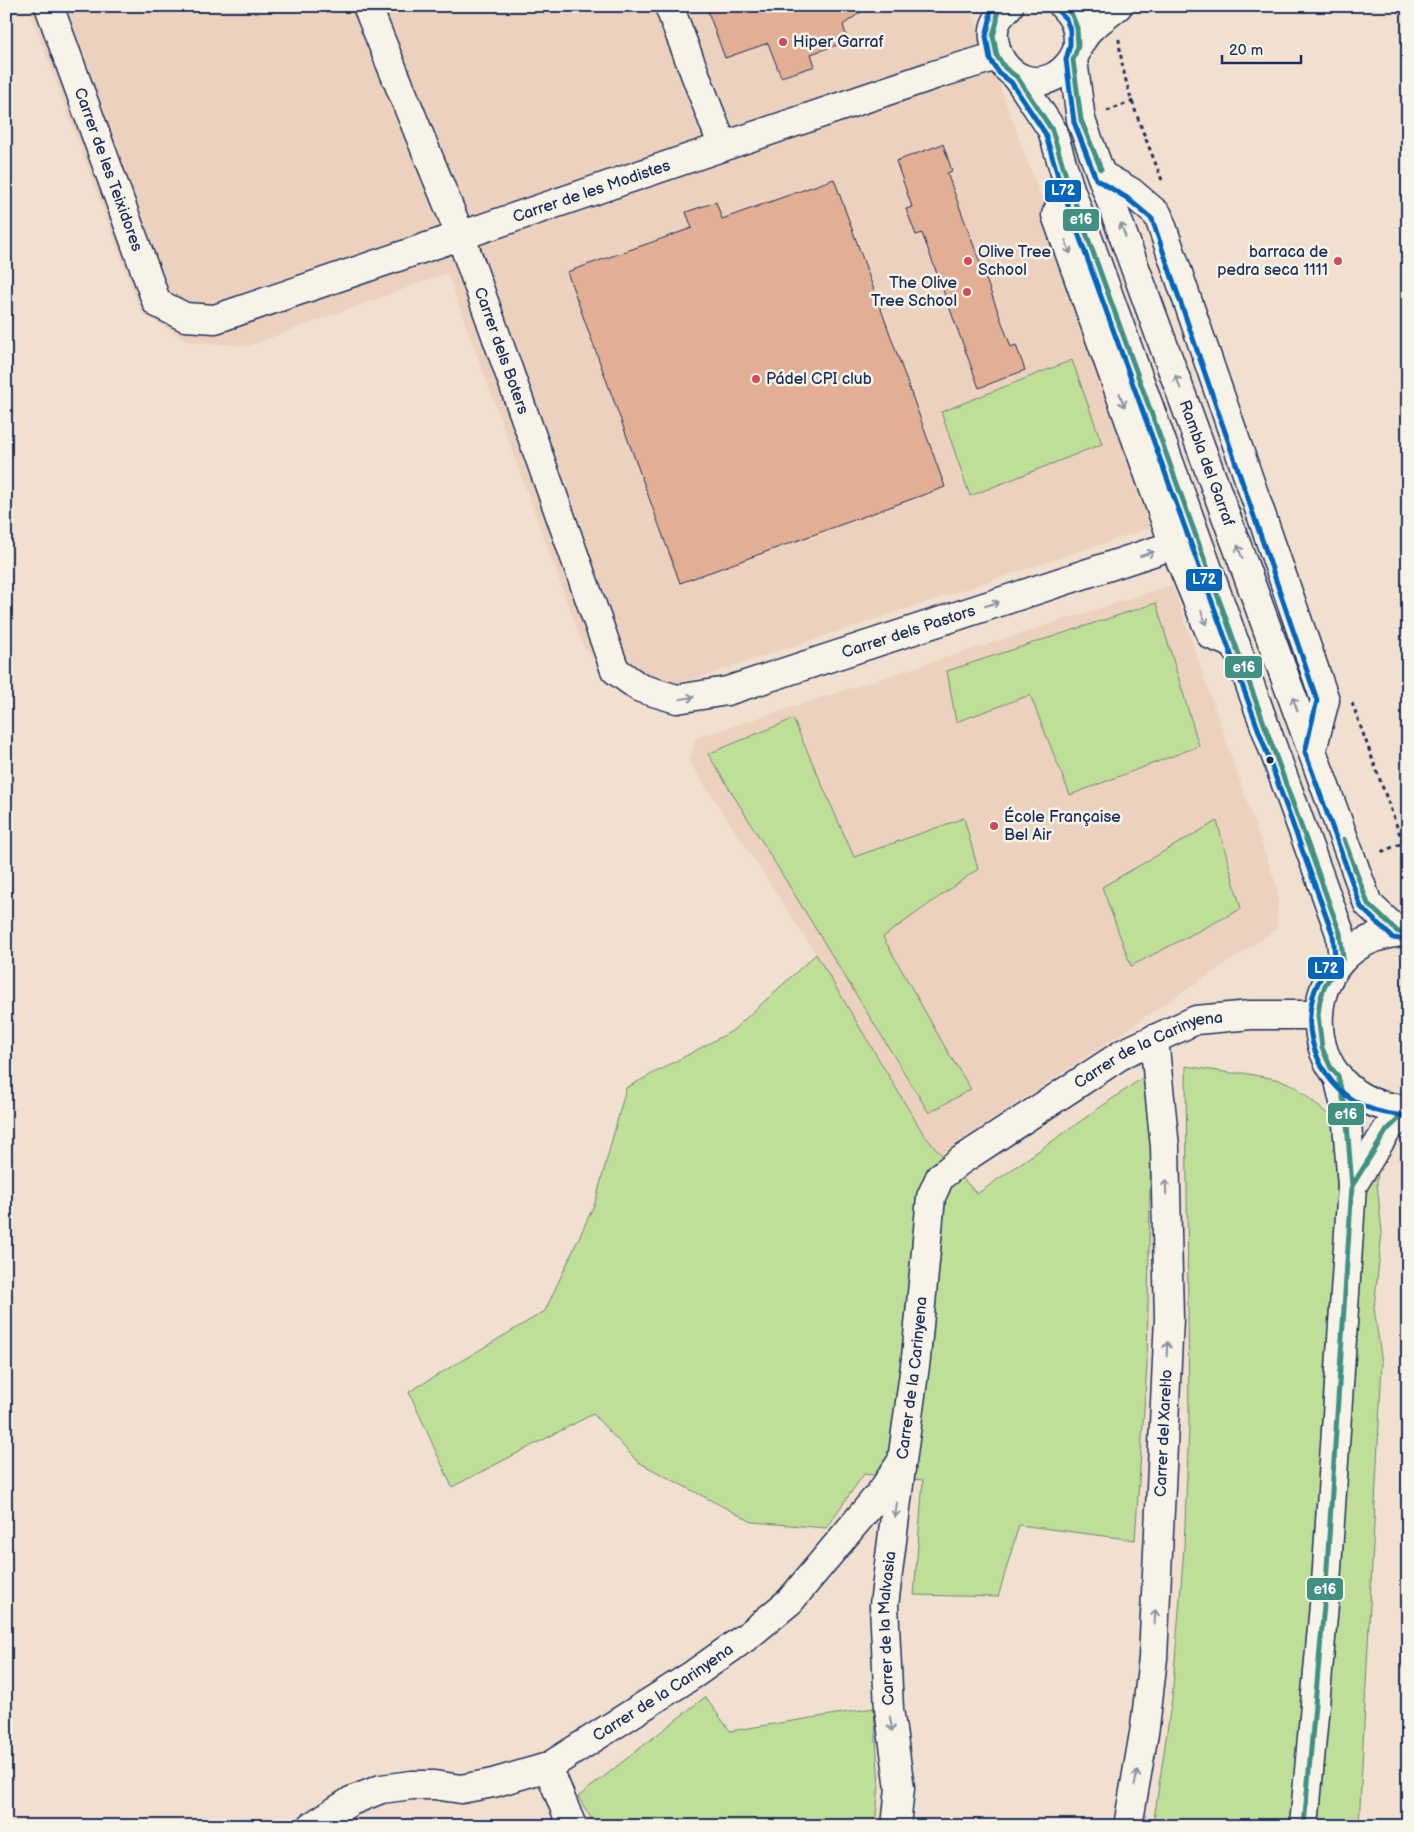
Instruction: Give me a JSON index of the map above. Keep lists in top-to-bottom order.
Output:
{
  "streets": {
    "street": [
      "Carrer de les Teixidores",
      "Carrer de les Modistes",
      "Carrer dels Boters",
      "Rambla del Garraf",
      "Carrer dels Pastors",
      "Carrer de la Carinyena",
      "Carrer del Xarel·lo",
      "Carrer de la Malvasia"
    ]
  },
  "crossings": [
    ["Carrer de les Teixidores", "Carrer de les Modistes"],
    ["Carrer de les Modistes", "Carrer dels Boters"],
    ["Carrer dels Boters", "Carrer dels Pastors"],
    ["Carrer de la Carinyena", "Carrer del Xarel·lo"],
    ["Carrer de la Carinyena", "Carrer de la Malvasia"]
  ],
  "one_way": ["Carrer dels Pastors", "Carrer de la Malvasia"],
  "places": [
    "Hiper Garraf",
    "Olive Tree School",
    "barraca de pedra seca 1111",
    "The Olive Tree School",
    "Pádel CPI club",
    "École Française Bel Air"
  ],
  "lines": ["transit line e16", "transit line L72"],
  "scale_bar": "20 m"
}
